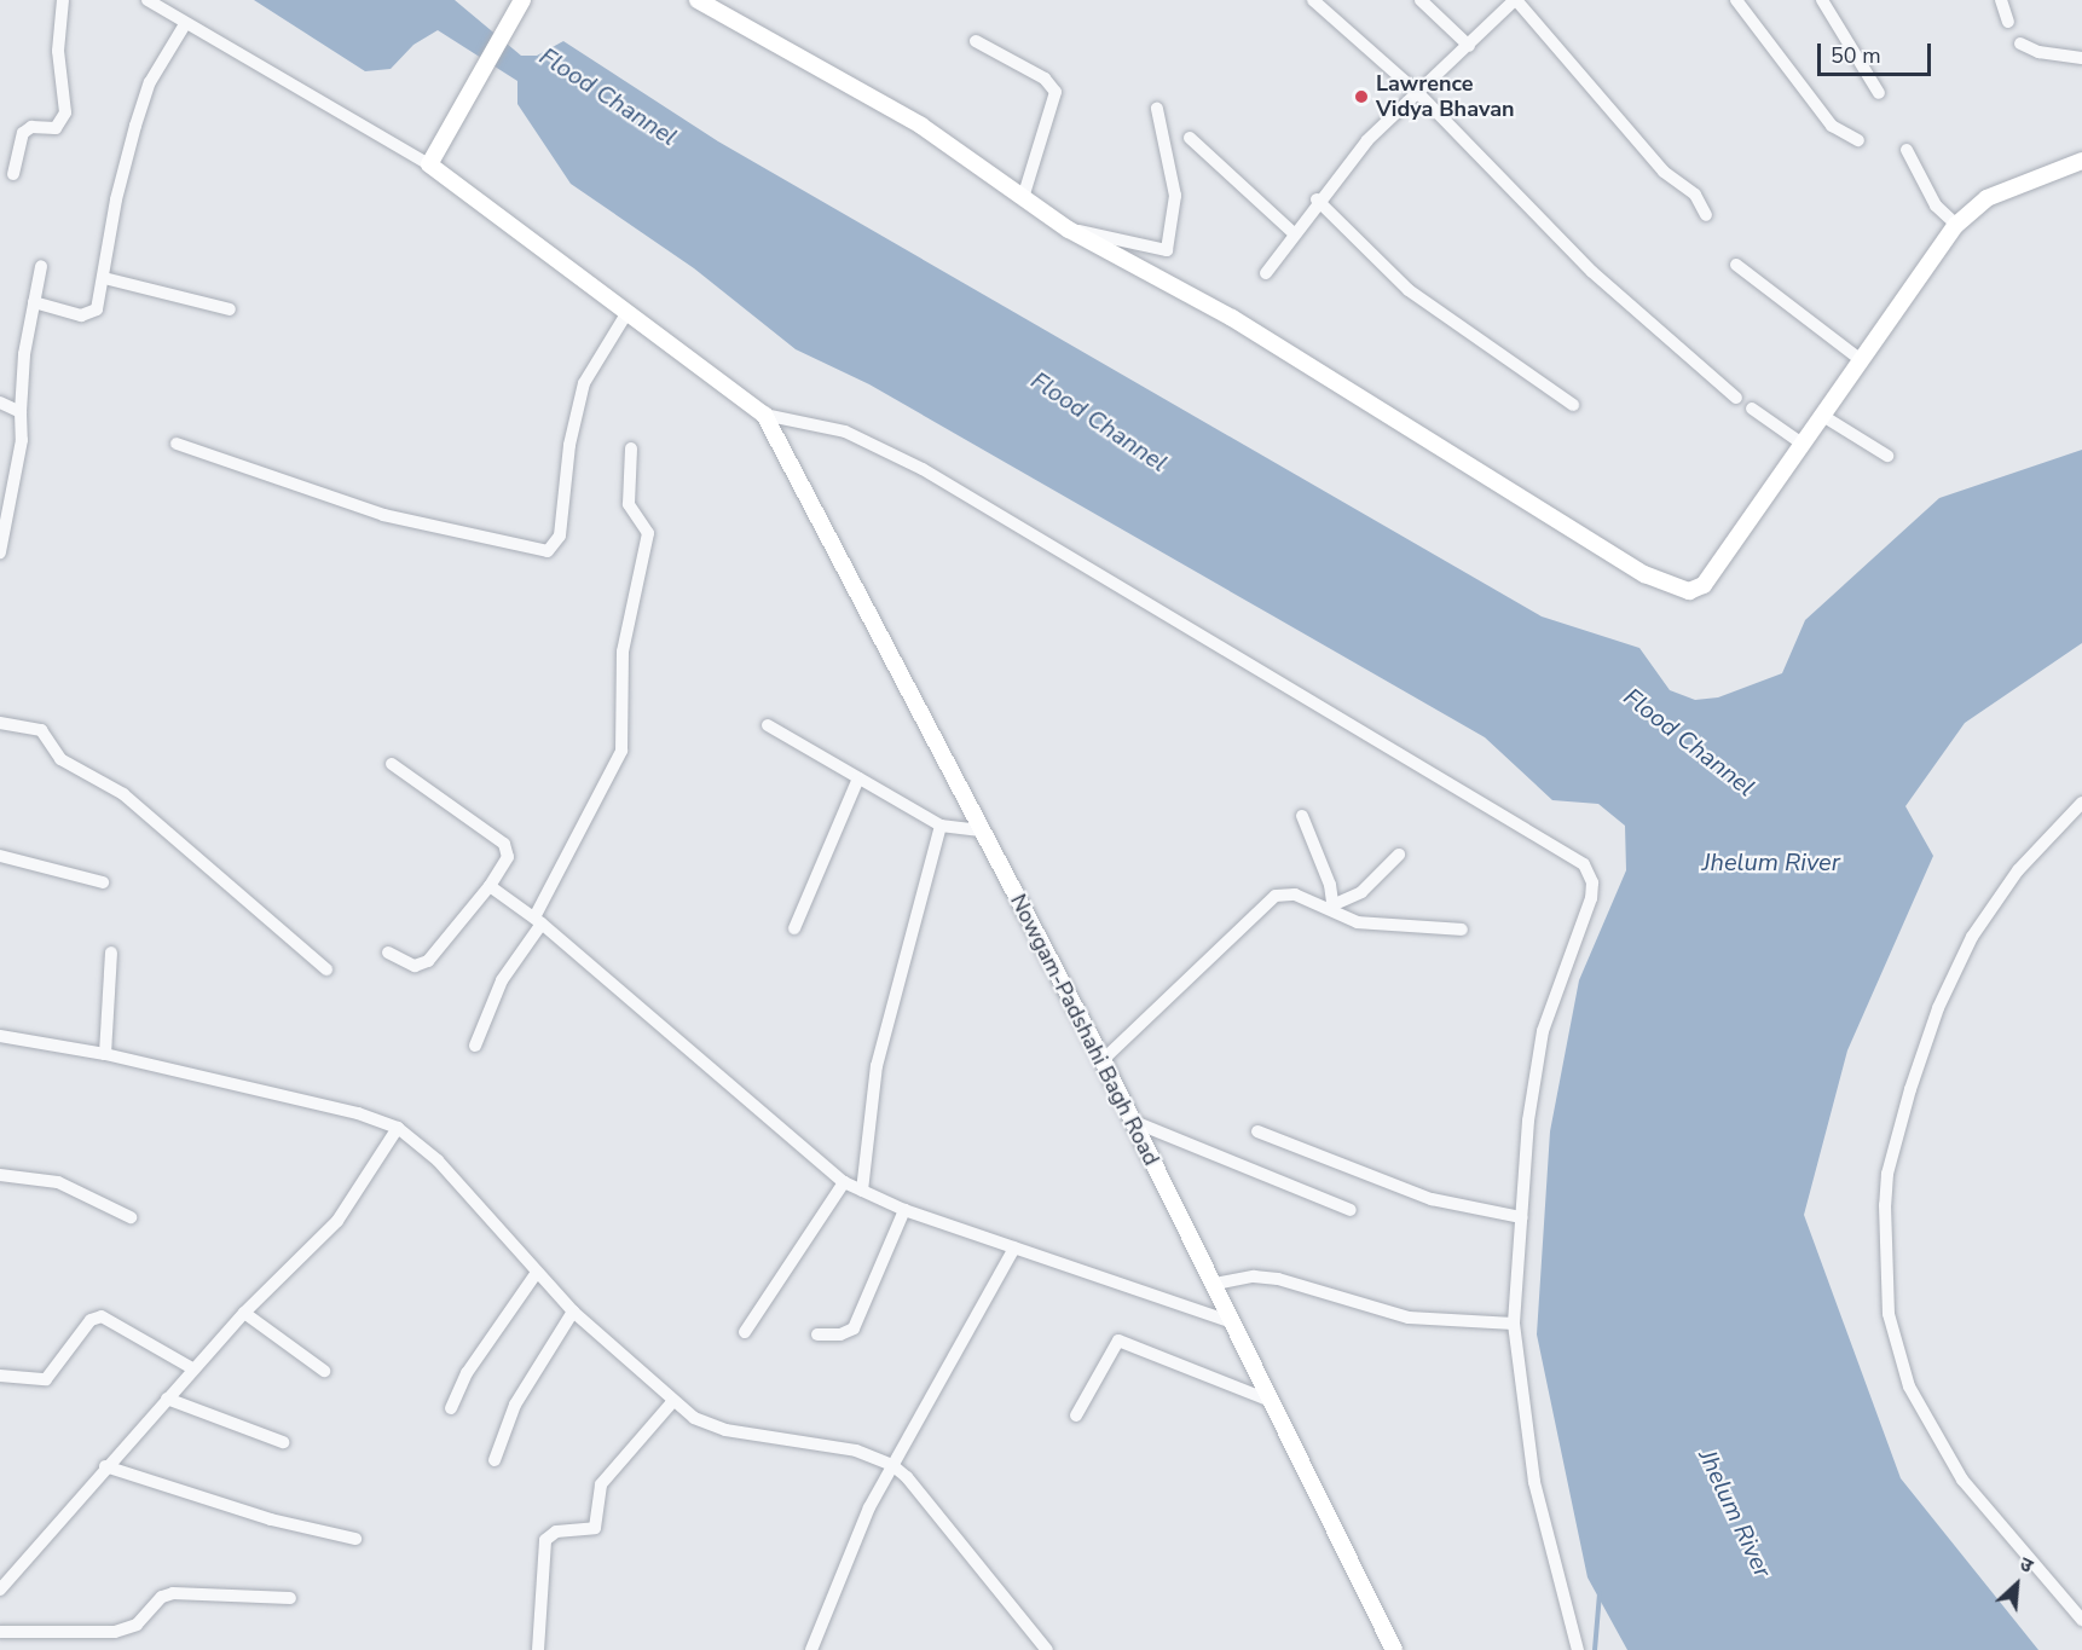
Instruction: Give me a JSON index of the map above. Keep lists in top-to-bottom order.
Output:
{
  "streets": {
    "main road": ["Nowgam-Padshahi Bagh Road"]
  },
  "water": ["Flood Channel", "Jhelum River"],
  "places": ["Lawrence Vidya Bhavan"],
  "scale_bar": "50 m",
  "north": "top right"
}
